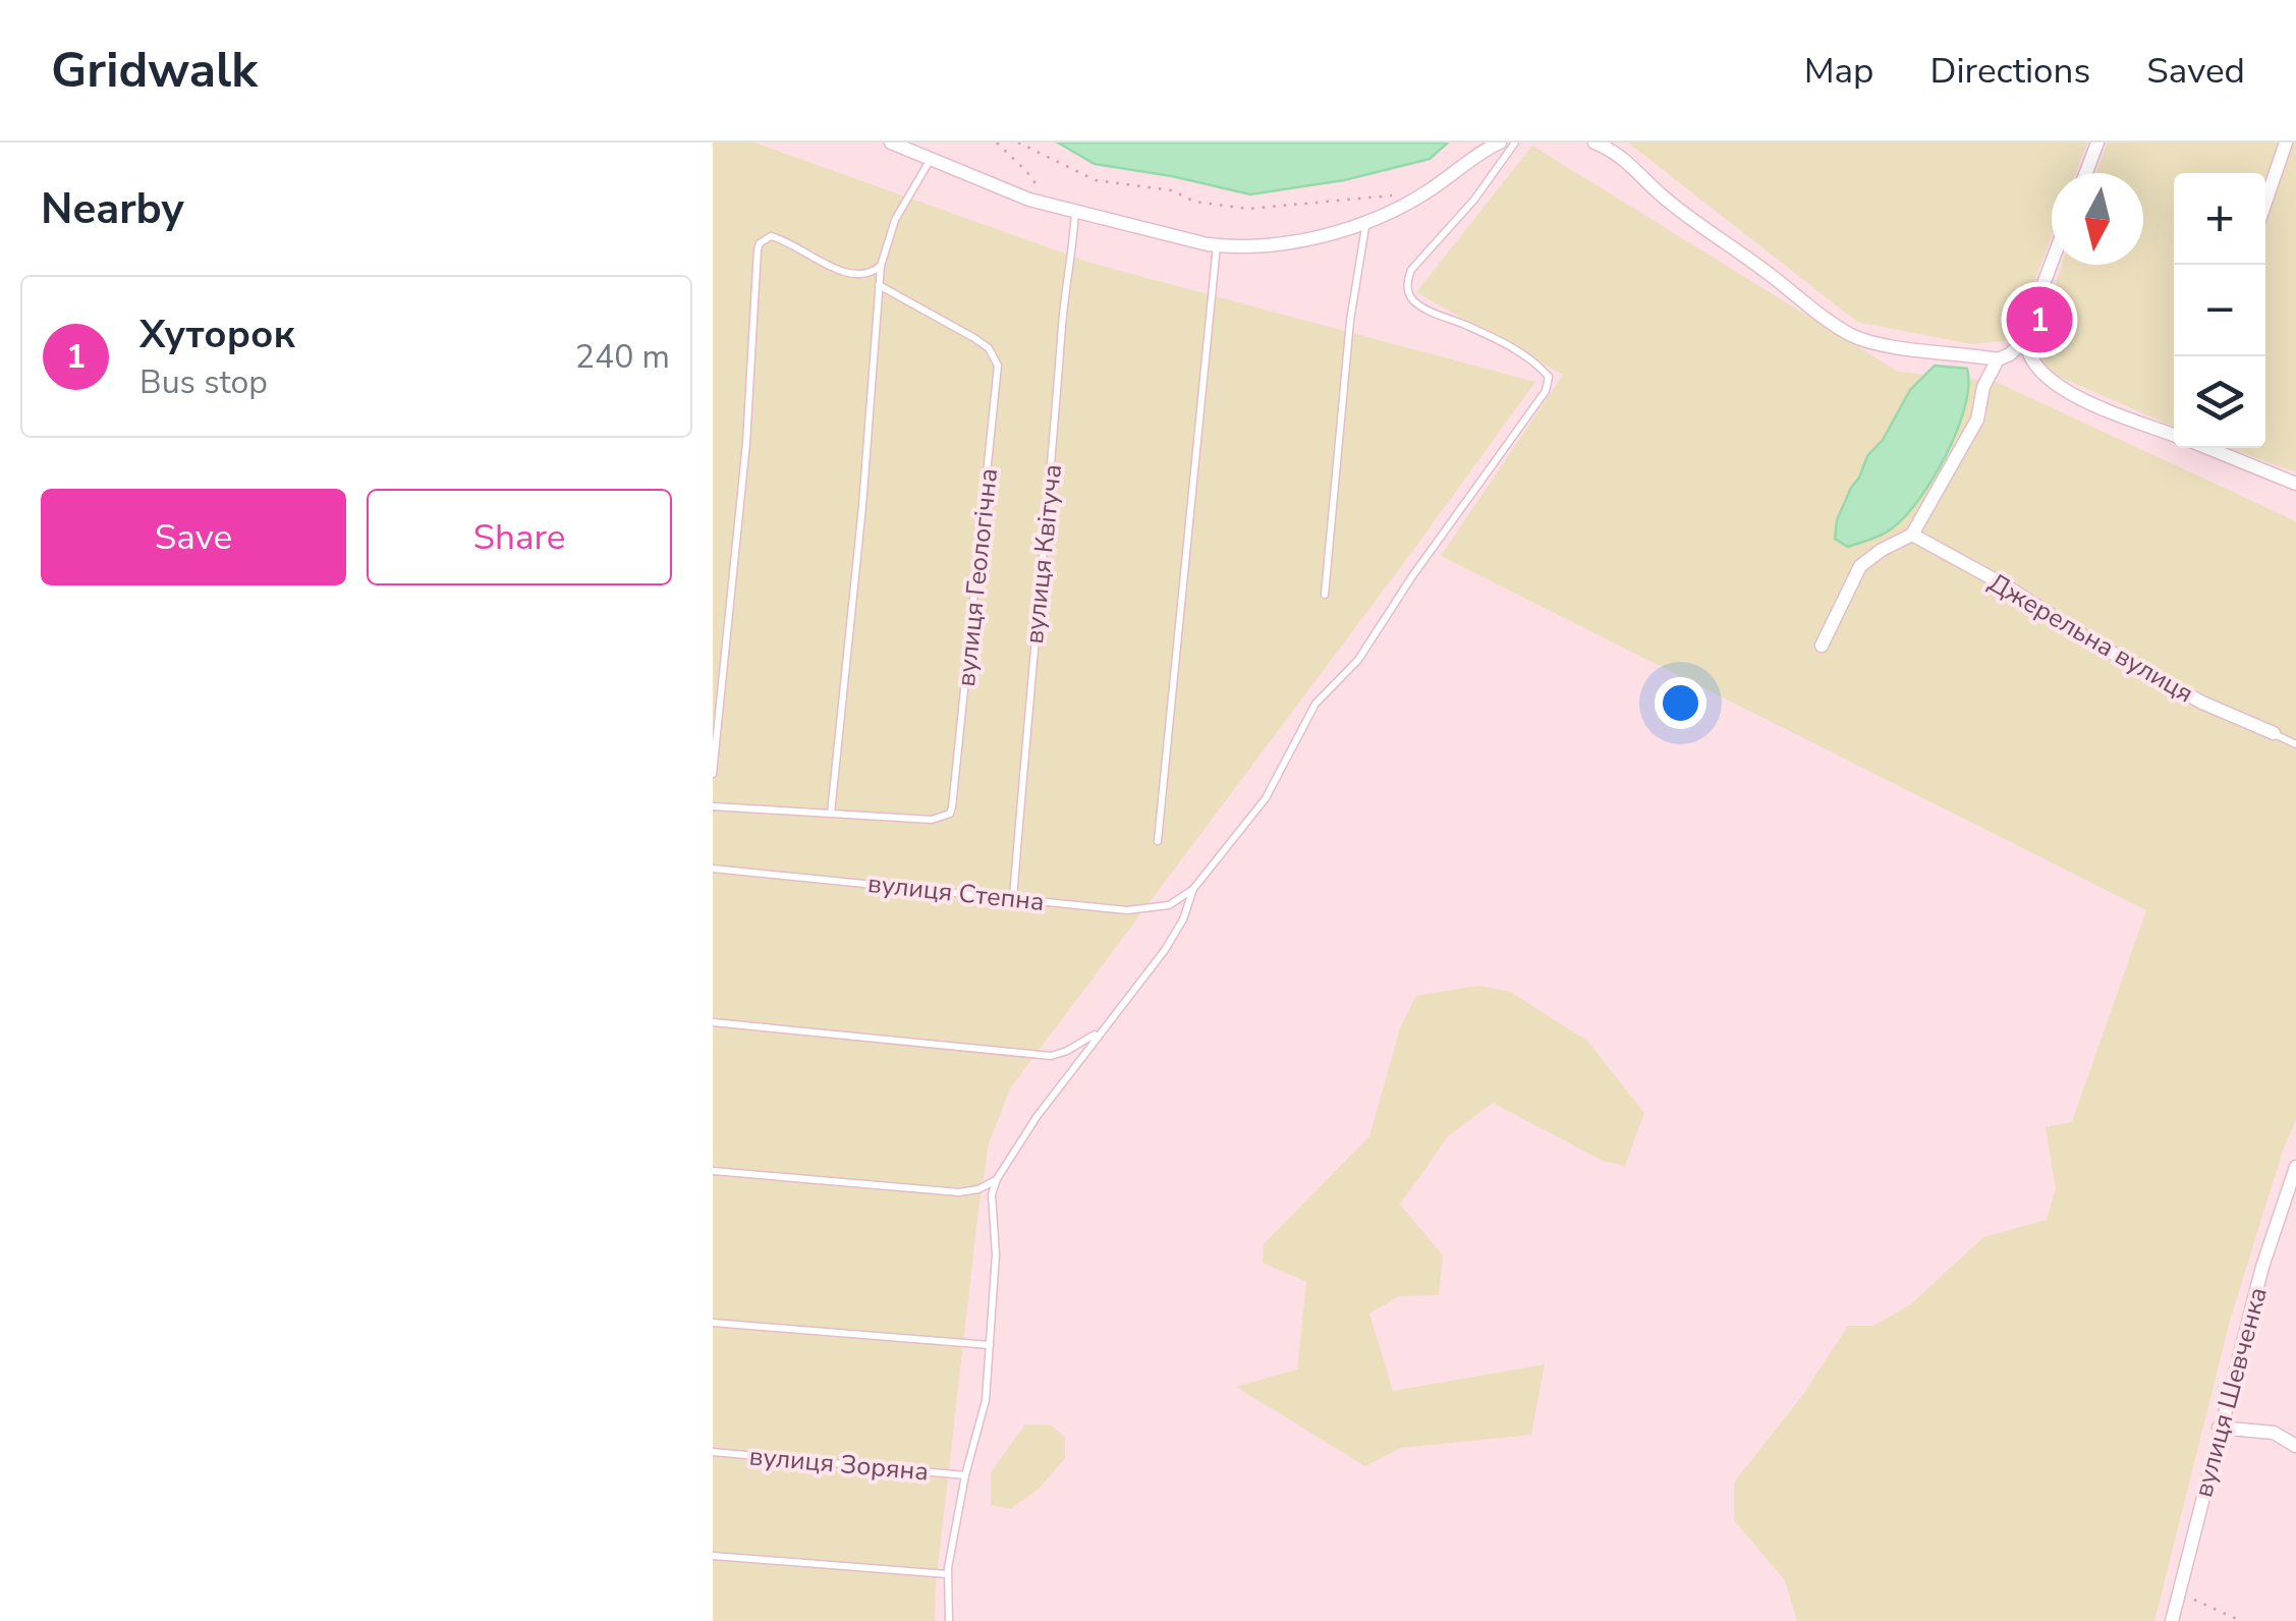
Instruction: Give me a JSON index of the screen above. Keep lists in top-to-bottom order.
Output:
{
  "streets": {
    "street": ["Джерельна вулиця", "вулиця Шевченка"],
    "lane": [
      "вулиця Квітуча",
      "вулиця Геологічна",
      "вулиця Степна",
      "вулиця Зоряна"
    ]
  },
  "crossings": [
    ["вулиця Квітуча", "вулиця Степна"]
  ],
  "north": "bottom",
  "page": {
    "header": "Gridwalk",
    "nav": ["Map", "Directions", "Saved"],
    "heading": "Nearby",
    "map_buttons": ["+", "−"],
    "list": [
      {
        "mark": "1",
        "name": "Хуторок",
        "note": "Bus stop",
        "value": "240 m"
      }
    ],
    "pins": "1",
    "buttons": ["Save", "Share"]
  }
}
